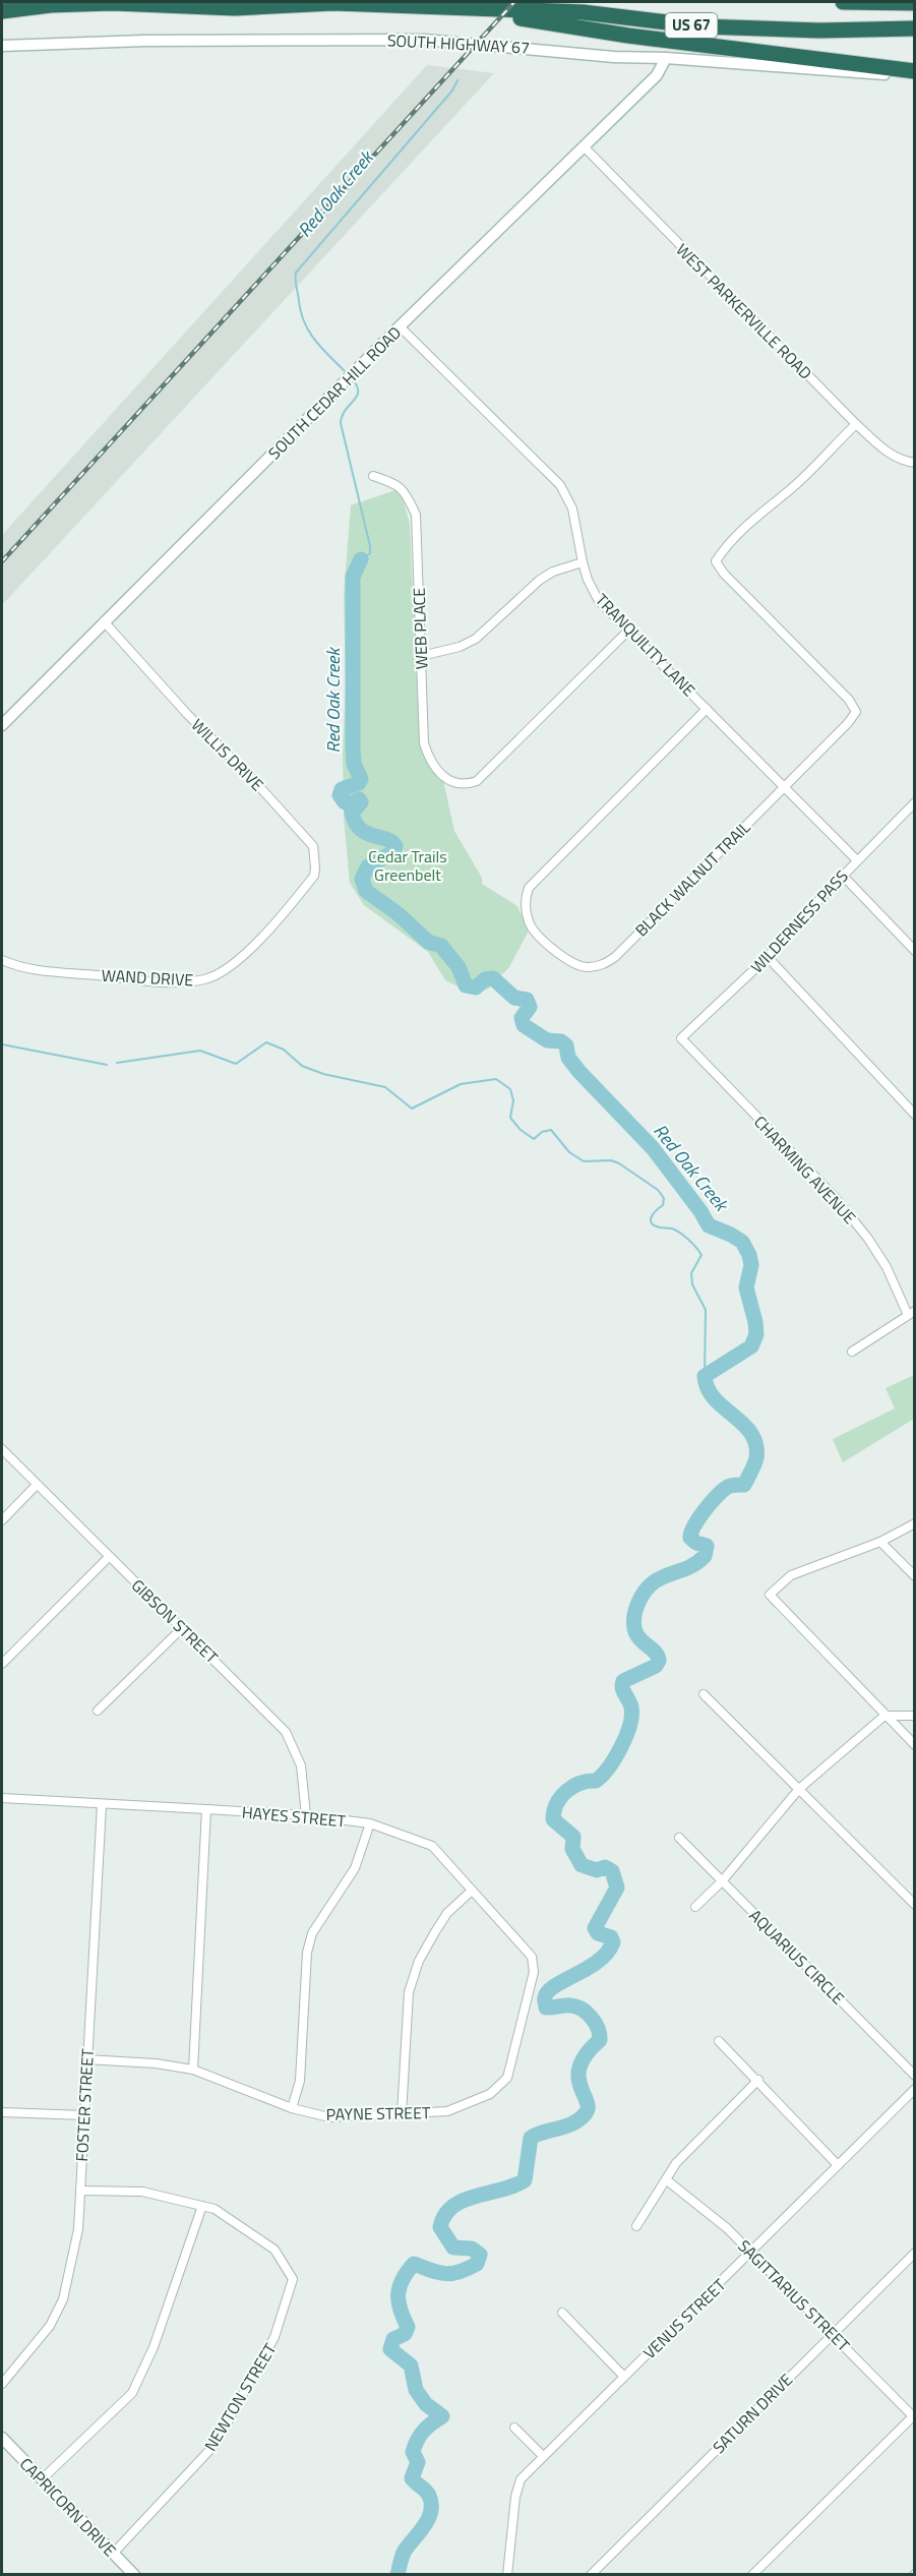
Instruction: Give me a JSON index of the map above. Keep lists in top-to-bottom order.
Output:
{
  "streets": {
    "highway": ["US 67"],
    "street": [
      "SOUTH HIGHWAY 67",
      "WEST PARKERVILLE ROAD",
      "SOUTH CEDAR HILL ROAD",
      "WEB PLACE",
      "TRANQUILITY LANE",
      "WILLIS DRIVE",
      "BLACK WALNUT TRAIL",
      "WILDERNESS PASS",
      "WAND DRIVE",
      "CHARMING AVENUE",
      "GIBSON STREET",
      "HAYES STREET",
      "AQUARIUS CIRCLE",
      "FOSTER STREET",
      "PAYNE STREET",
      "SAGITTARIUS STREET",
      "VENUS STREET",
      "NEWTON STREET",
      "SATURN DRIVE",
      "CAPRICORN DRIVE"
    ]
  },
  "crossings": [
    ["SOUTH HIGHWAY 67", "SOUTH CEDAR HILL ROAD"],
    ["WEST PARKERVILLE ROAD", "SOUTH CEDAR HILL ROAD"],
    ["WEST PARKERVILLE ROAD", "BLACK WALNUT TRAIL"],
    ["SOUTH CEDAR HILL ROAD", "TRANQUILITY LANE"],
    ["SOUTH CEDAR HILL ROAD", "WILLIS DRIVE"],
    ["WEB PLACE", "TRANQUILITY LANE"],
    ["TRANQUILITY LANE", "BLACK WALNUT TRAIL"],
    ["TRANQUILITY LANE", "WILDERNESS PASS"],
    ["WILLIS DRIVE", "WAND DRIVE"],
    ["WILDERNESS PASS", "CHARMING AVENUE"],
    ["GIBSON STREET", "HAYES STREET"],
    ["HAYES STREET", "FOSTER STREET"],
    ["HAYES STREET", "PAYNE STREET"],
    ["FOSTER STREET", "PAYNE STREET"],
    ["SAGITTARIUS STREET", "VENUS STREET"],
    ["SAGITTARIUS STREET", "SATURN DRIVE"],
    ["NEWTON STREET", "CAPRICORN DRIVE"]
  ],
  "water": ["Red Oak Creek"],
  "parks": ["Cedar Trails Greenbelt"]
}
